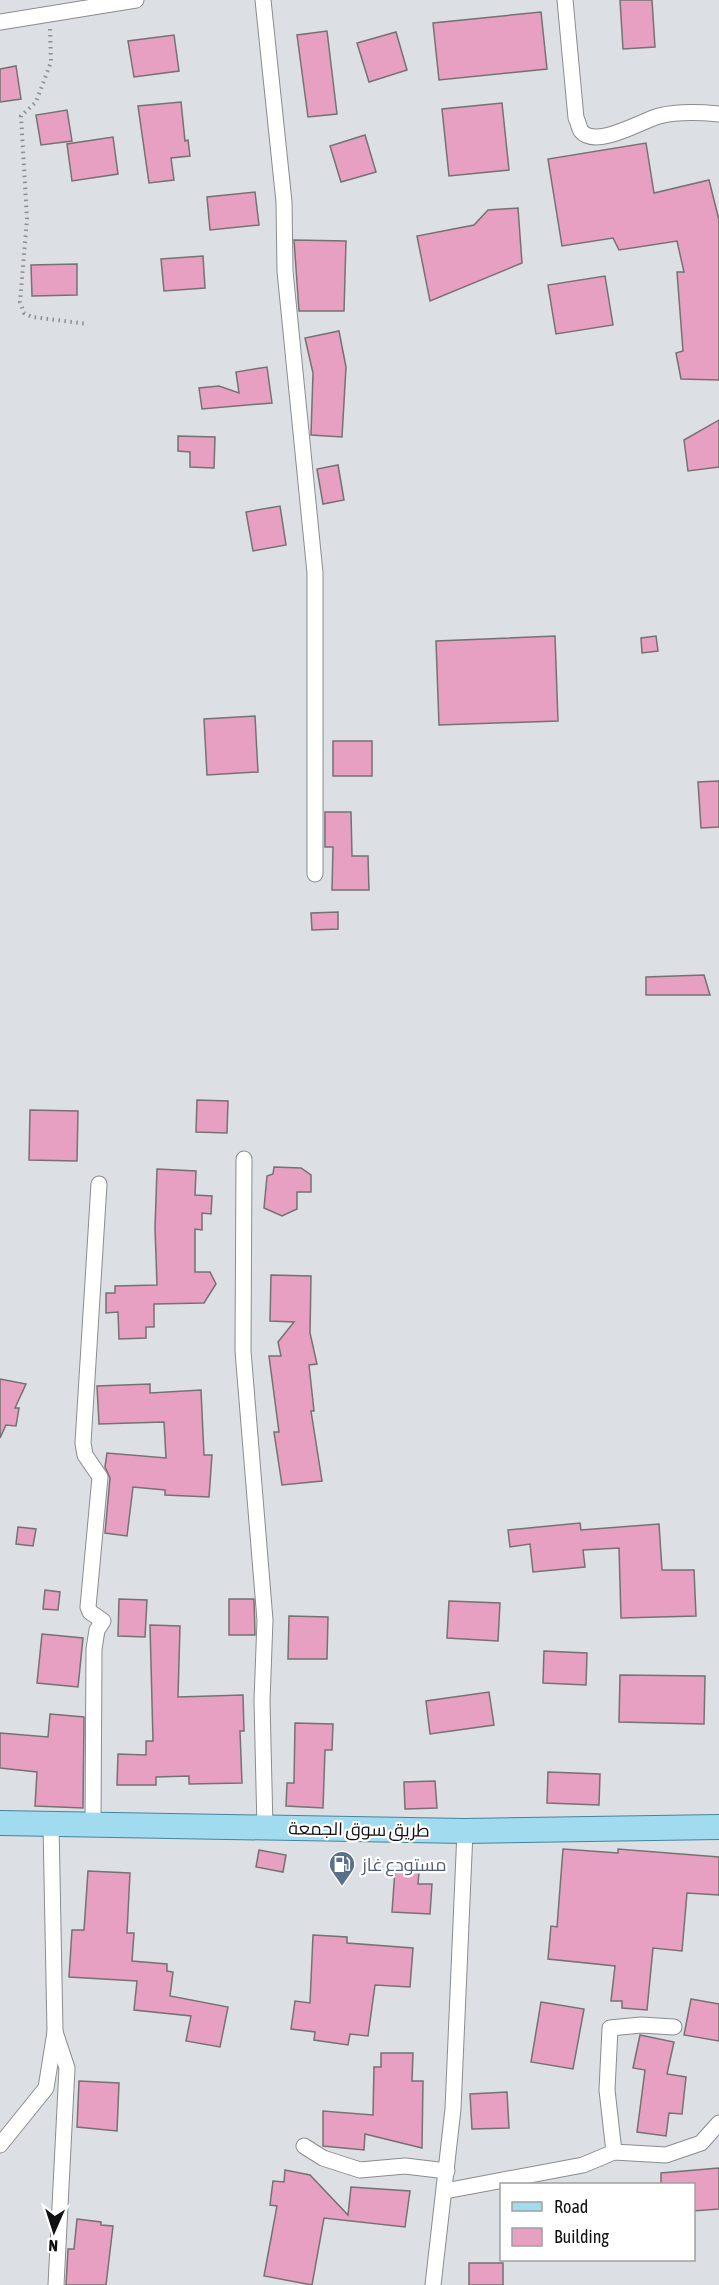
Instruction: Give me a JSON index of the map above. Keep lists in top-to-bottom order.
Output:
{
  "streets": {
    "main road": ["طريق سوق الجمعة"]
  },
  "places": {
    "fuel station": ["مستودع غاز"]
  },
  "legend": ["Road", "Building"],
  "north": "bottom"
}
